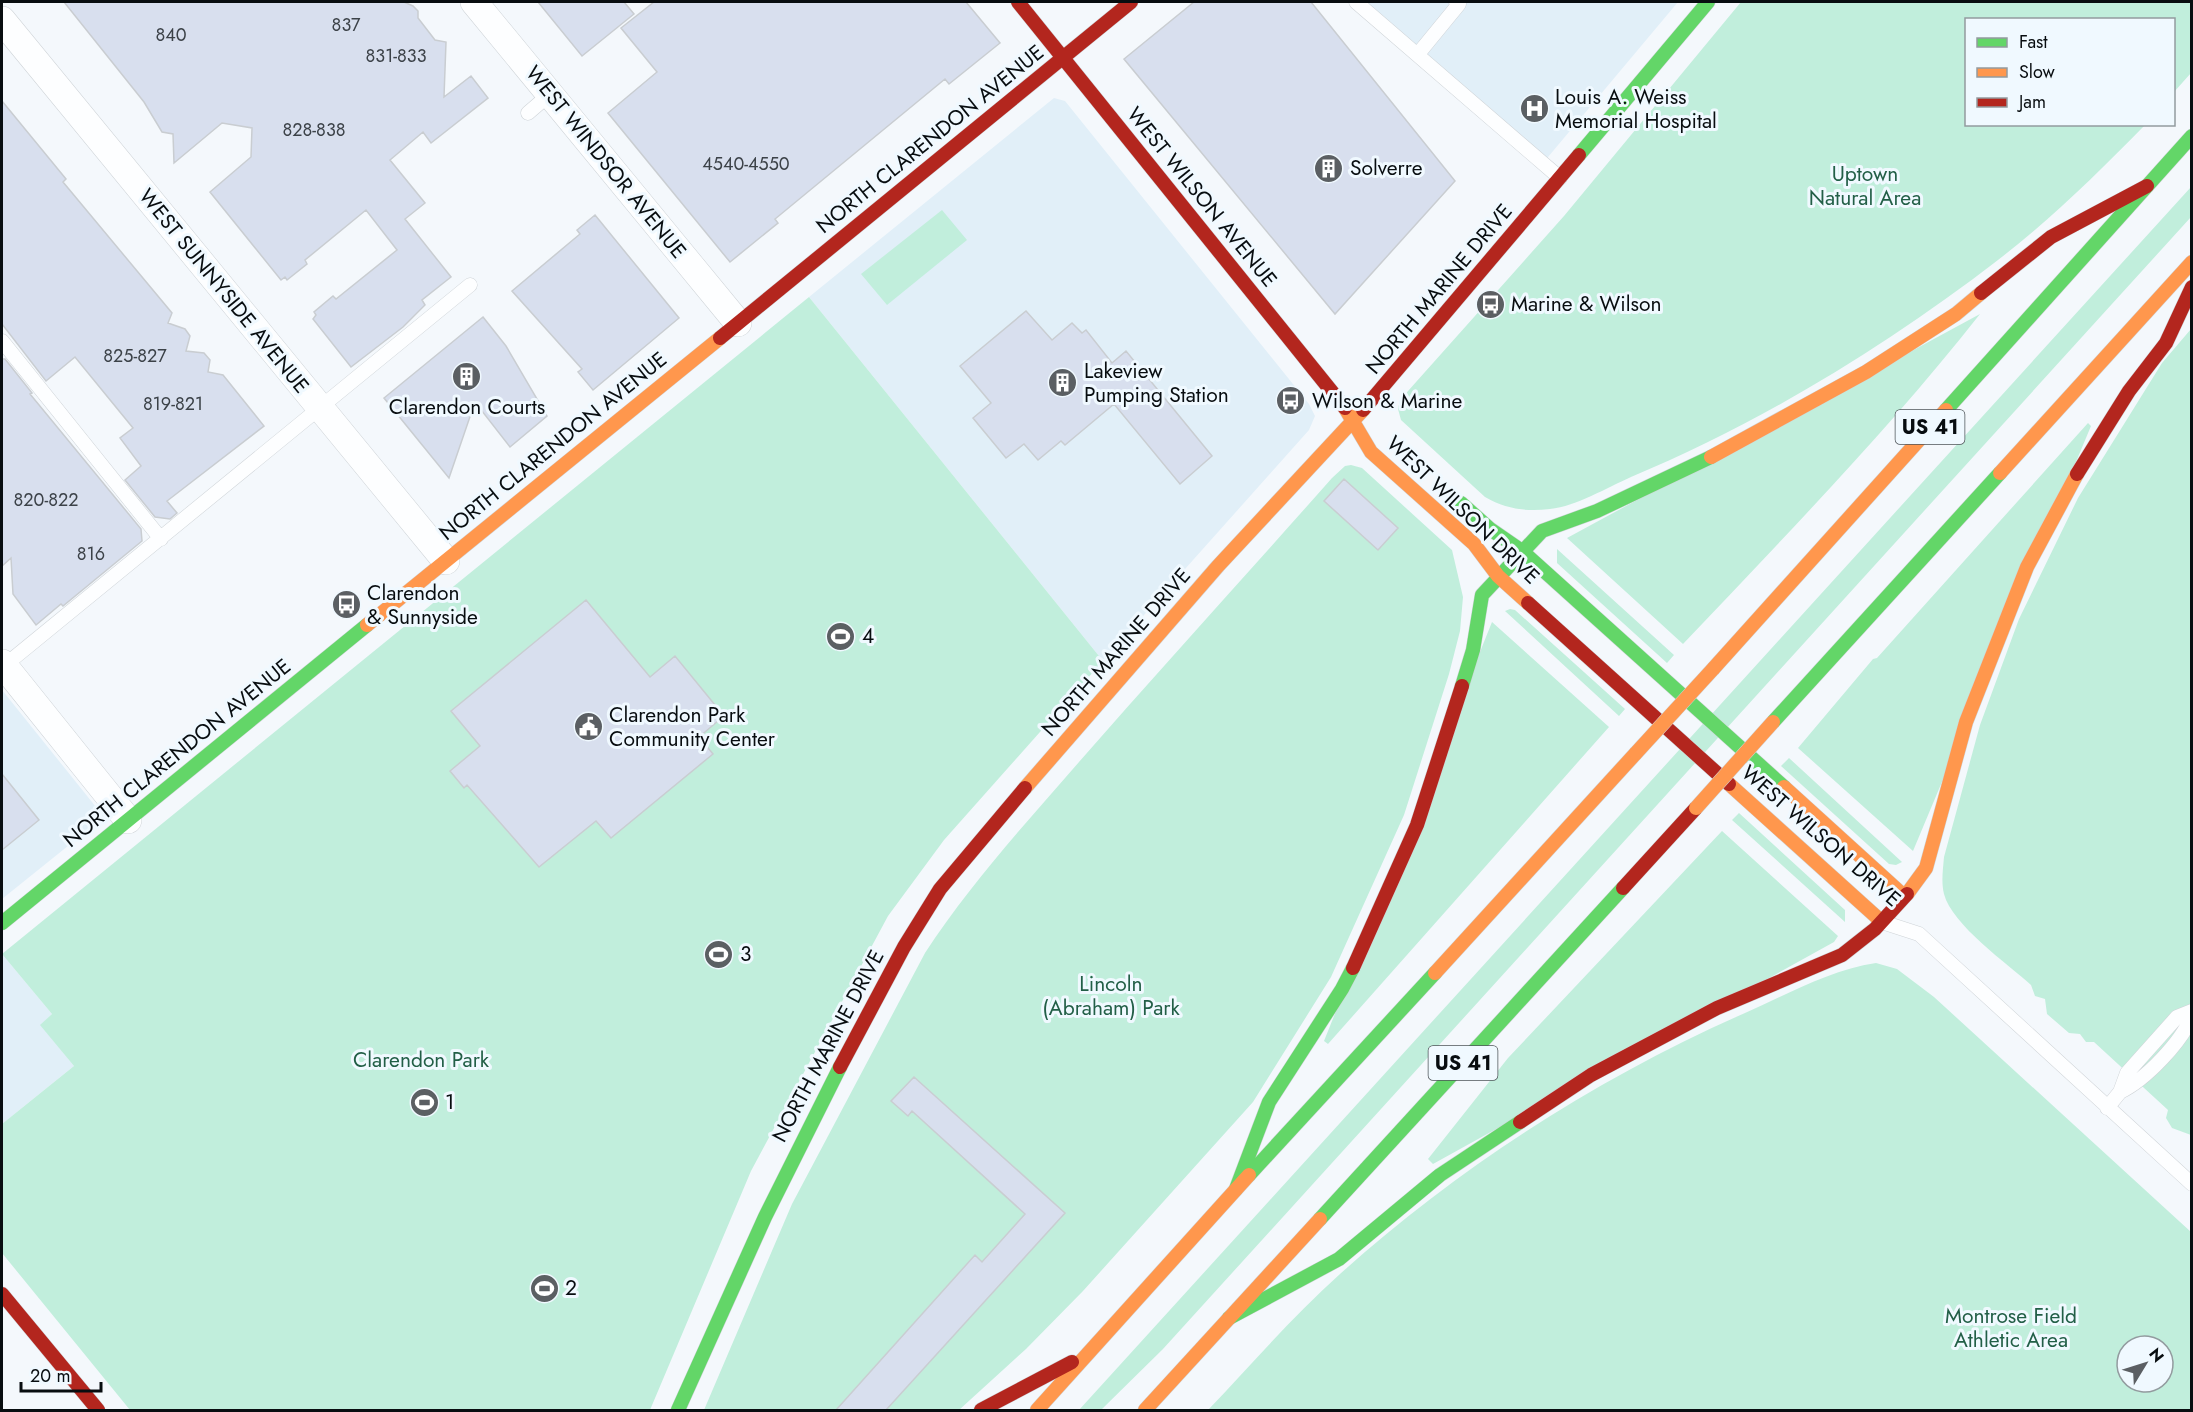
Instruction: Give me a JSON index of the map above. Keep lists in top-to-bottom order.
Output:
{
  "streets": {
    "main road": [
      "NORTH CLARENDON AVENUE",
      "WEST WILSON AVENUE",
      "NORTH MARINE DRIVE",
      "US 41",
      "WEST WILSON DRIVE"
    ],
    "street": ["WEST WINDSOR AVENUE", "WEST SUNNYSIDE AVENUE"]
  },
  "crossings": [
    ["NORTH CLARENDON AVENUE", "WEST WINDSOR AVENUE"],
    ["NORTH CLARENDON AVENUE", "WEST WILSON AVENUE"],
    ["NORTH CLARENDON AVENUE", "WEST SUNNYSIDE AVENUE"],
    ["WEST WILSON AVENUE", "NORTH MARINE DRIVE"],
    ["WEST WILSON AVENUE", "WEST WILSON DRIVE"],
    ["NORTH MARINE DRIVE", "WEST WILSON DRIVE"]
  ],
  "parks": [
    "Uptown Natural Area",
    "Lincoln (Abraham) Park",
    "Clarendon Park",
    "Montrose Field Athletic Area"
  ],
  "places": {
    "hospital": ["Louis A. Weiss Memorial Hospital"],
    "building": ["Solverre", "Clarendon Courts", "Lakeview Pumping Station"],
    "bus stop": ["Marine & Wilson", "Wilson & Marine", "Clarendon & Sunnyside"],
    "sports": [
      "4",
      "3",
      "1",
      "2"
    ],
    "public building": ["Clarendon Park Community Center"]
  },
  "house_numbers": [
    "837",
    "840",
    "831-833",
    "828-838",
    "4540-4550",
    "825-827",
    "819-821",
    "820-822",
    "816"
  ],
  "legend": ["Fast", "Slow", "Jam"],
  "scale_bar": "20 m",
  "north": "top right"
}
